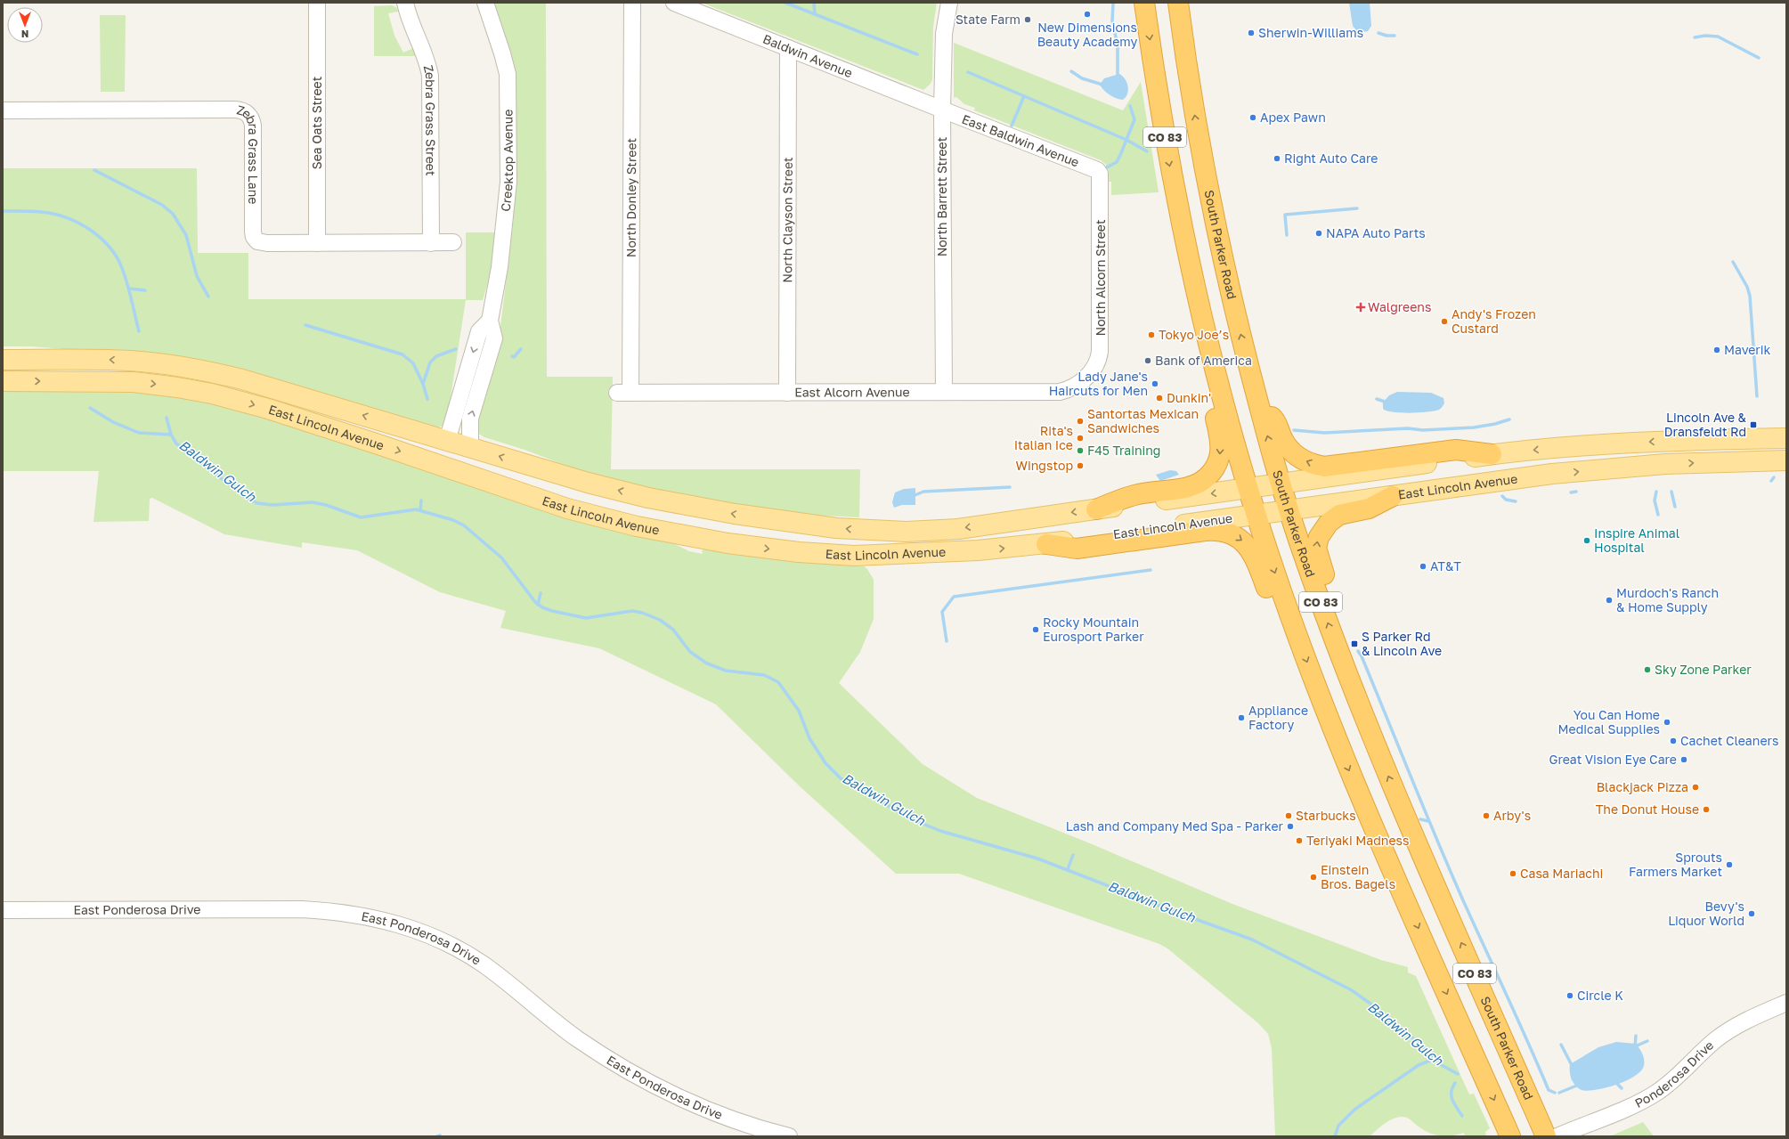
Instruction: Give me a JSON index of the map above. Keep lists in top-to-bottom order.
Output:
{
  "streets": {
    "highway": ["CO 83", "South Parker Road"],
    "main road": ["East Lincoln Avenue"],
    "street": [
      "Baldwin Avenue",
      "Zebra Grass Street",
      "Sea Oats Street",
      "East Baldwin Avenue",
      "Zebra Grass Lane",
      "Creektop Avenue",
      "North Barrett Street",
      "North Donley Street",
      "North Clayson Street",
      "North Alcorn Street",
      "East Alcorn Avenue",
      "East Ponderosa Drive",
      "Ponderosa Drive"
    ]
  },
  "crossings": [
    ["Baldwin Avenue", "East Baldwin Avenue"],
    ["Baldwin Avenue", "North Barrett Street"],
    ["Baldwin Avenue", "North Clayson Street"],
    ["Zebra Grass Street", "Zebra Grass Lane"],
    ["Sea Oats Street", "Zebra Grass Lane"],
    ["CO 83", "East Lincoln Avenue"],
    ["East Baldwin Avenue", "North Barrett Street"],
    ["East Baldwin Avenue", "North Alcorn Street"],
    ["Creektop Avenue", "East Lincoln Avenue"],
    ["North Barrett Street", "East Alcorn Avenue"],
    ["North Donley Street", "East Alcorn Avenue"],
    ["North Clayson Street", "East Alcorn Avenue"],
    ["South Parker Road", "East Lincoln Avenue"],
    ["North Alcorn Street", "East Alcorn Avenue"]
  ],
  "water": ["Baldwin Gulch"],
  "places": {
    "other": [
      "New Dimensions Beauty Academy",
      "State Farm",
      "Sherwin-Williams",
      "Apex Pawn",
      "Right Auto Care",
      "NAPA Auto Parts",
      "Andy's Frozen Custard",
      "Tokyo Joe’s",
      "Maverik",
      "Bank of America",
      "Lady Jane's Haircuts for Men",
      "Dunkin'",
      "Santortas Mexican Sandwiches",
      "Rita's Italian Ice",
      "F45 Training",
      "Wingstop",
      "Inspire Animal Hospital",
      "AT&T",
      "Murdoch's Ranch & Home Supply",
      "Rocky Mountain Eurosport Parker",
      "Sky Zone Parker",
      "Appliance Factory",
      "You Can Home Medical Supplies",
      "Cachet Cleaners",
      "Great Vision Eye Care",
      "Blackjack Pizza",
      "The Donut House",
      "Starbucks",
      "Arby's",
      "Lash and Company Med Spa - Parker",
      "Teriyaki Madness",
      "Sprouts Farmers Market",
      "Casa Mariachi",
      "Einstein Bros. Bagels",
      "Bevy's Liquor World",
      "Circle K"
    ],
    "health": ["Walgreens"],
    "transit": ["Lincoln Ave & Dransfeldt Rd", "S Parker Rd & Lincoln Ave"]
  },
  "north": "bottom"
}
